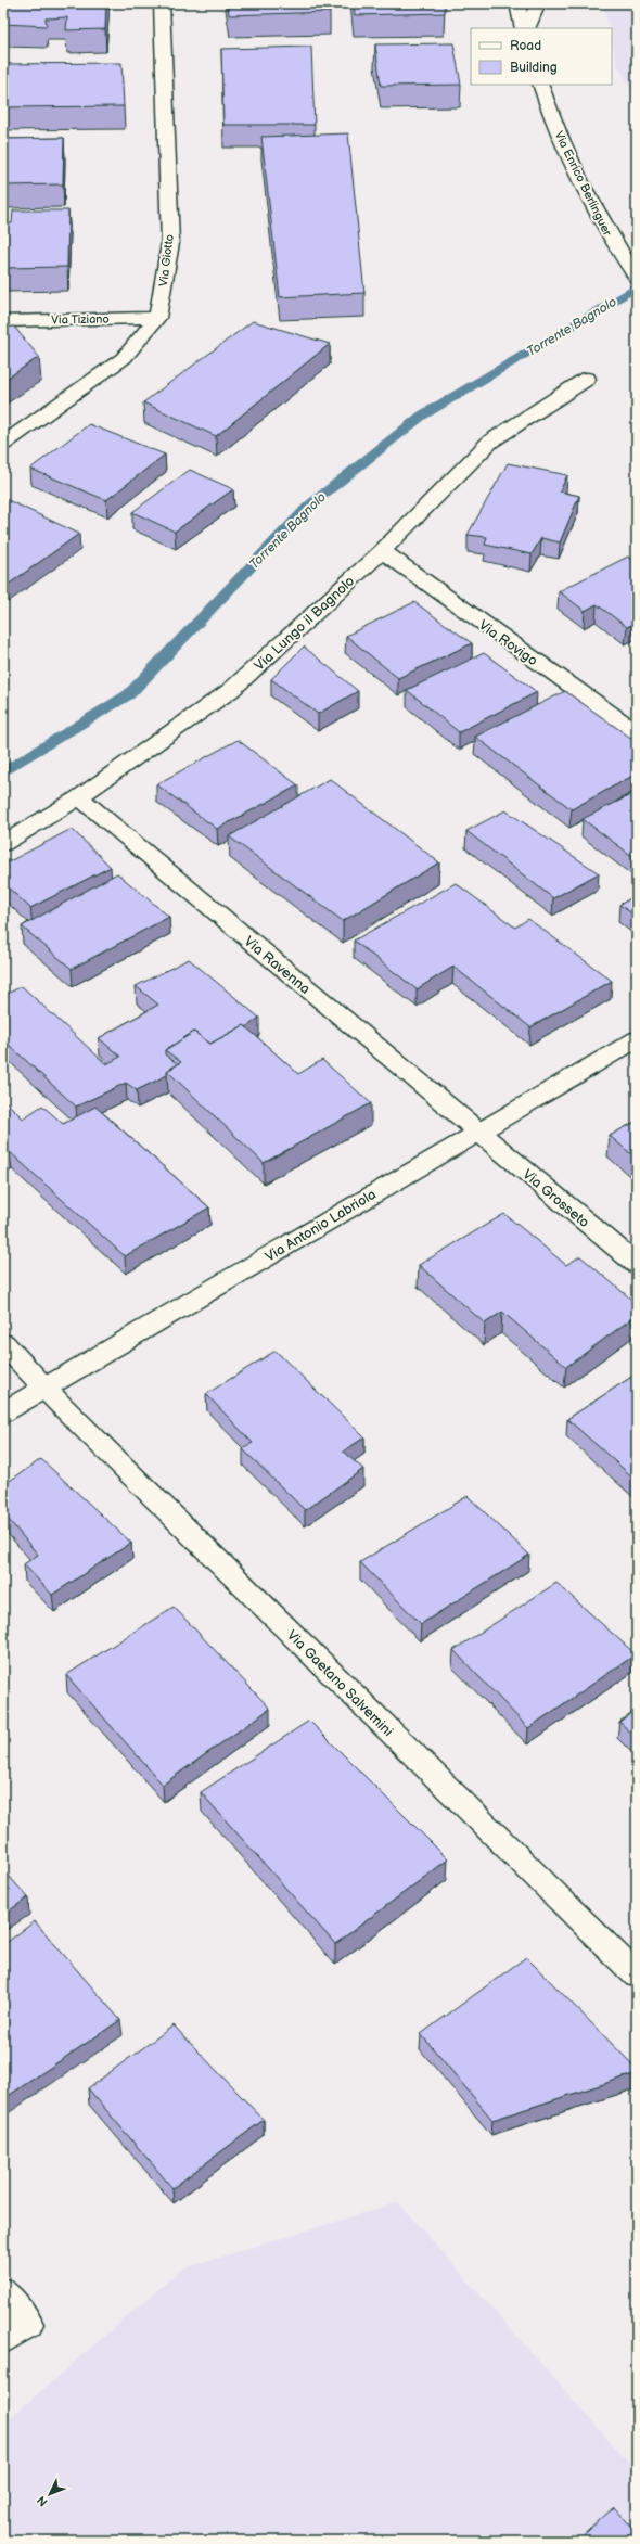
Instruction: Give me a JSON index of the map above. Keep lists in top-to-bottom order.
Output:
{
  "streets": {
    "street": [
      "Via Enrico Berlinguer",
      "Via Giotto",
      "Via Tiziano",
      "Via Lungo il Bagnolo",
      "Via Rovigo",
      "Via Ravenna",
      "Via Grosseto",
      "Via Antonio Labriola",
      "Via Gaetano Salvemini"
    ]
  },
  "crossings": [
    ["Via Giotto", "Via Tiziano"],
    ["Via Lungo il Bagnolo", "Via Rovigo"],
    ["Via Lungo il Bagnolo", "Via Ravenna"],
    ["Via Ravenna", "Via Grosseto"],
    ["Via Ravenna", "Via Antonio Labriola"],
    ["Via Grosseto", "Via Antonio Labriola"],
    ["Via Antonio Labriola", "Via Gaetano Salvemini"]
  ],
  "water": ["Torrente Bagnolo"],
  "legend": ["Road", "Building"],
  "north": "bottom left"
}
